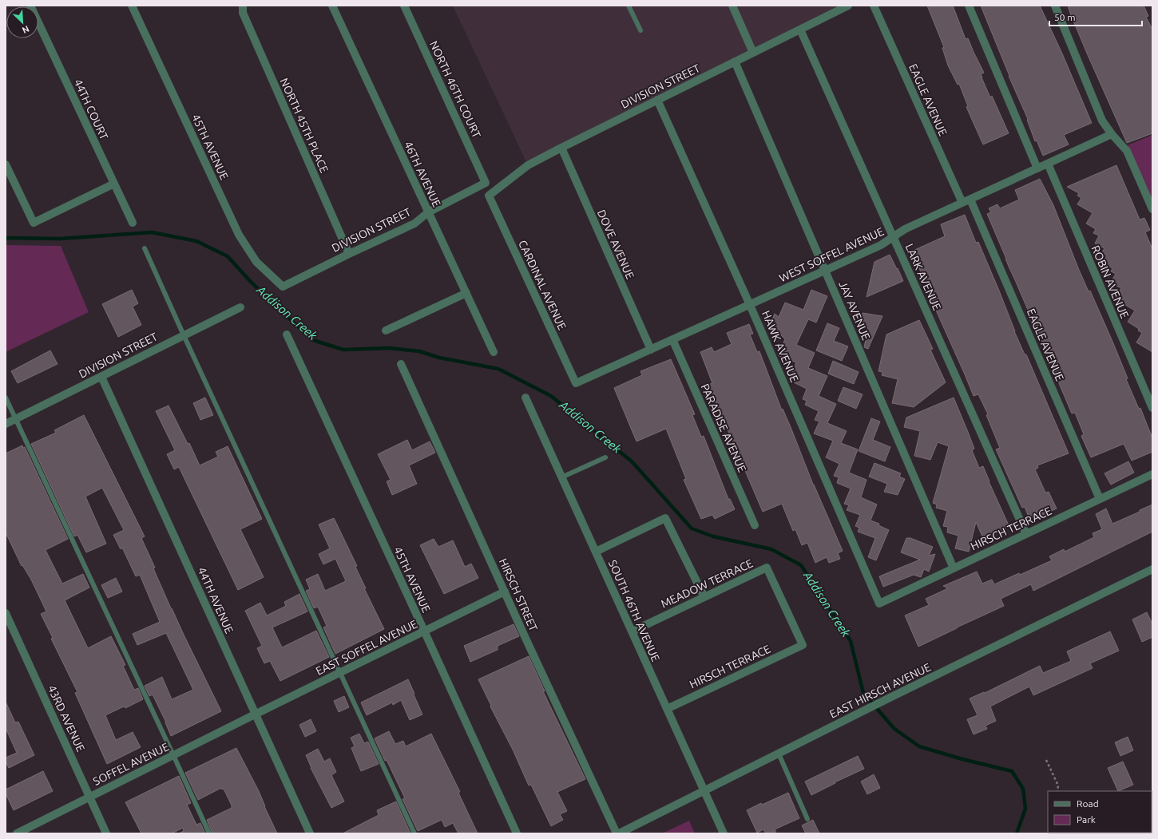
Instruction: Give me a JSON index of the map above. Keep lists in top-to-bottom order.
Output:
{
  "streets": {
    "street": [
      "DIVISION STREET",
      "NORTH 46TH COURT",
      "EAGLE AVENUE",
      "44TH COURT",
      "NORTH 45TH PLACE",
      "45TH AVENUE",
      "46TH AVENUE",
      "DOVE AVENUE",
      "WEST SOFFEL AVENUE",
      "LARK AVENUE",
      "ROBIN AVENUE",
      "CARDINAL AVENUE",
      "JAY AVENUE",
      "HAWK AVENUE",
      "PARADISE AVENUE",
      "HIRSCH TERRACE",
      "MEADOW TERRACE",
      "HIRSCH STREET",
      "44TH AVENUE",
      "SOUTH 46TH AVENUE",
      "EAST SOFFEL AVENUE",
      "EAST HIRSCH AVENUE",
      "43RD AVENUE",
      "SOFFEL AVENUE"
    ]
  },
  "crossings": [
    ["DIVISION STREET", "NORTH 46TH COURT"],
    ["DIVISION STREET", "NORTH 45TH PLACE"],
    ["DIVISION STREET", "45TH AVENUE"],
    ["DIVISION STREET", "46TH AVENUE"],
    ["DIVISION STREET", "DOVE AVENUE"],
    ["DIVISION STREET", "LARK AVENUE"],
    ["DIVISION STREET", "CARDINAL AVENUE"],
    ["DIVISION STREET", "JAY AVENUE"],
    ["DIVISION STREET", "HAWK AVENUE"],
    ["DIVISION STREET", "44TH AVENUE"],
    ["EAGLE AVENUE", "WEST SOFFEL AVENUE"],
    ["EAGLE AVENUE", "HIRSCH TERRACE"],
    ["45TH AVENUE", "EAST SOFFEL AVENUE"],
    ["DOVE AVENUE", "WEST SOFFEL AVENUE"],
    ["WEST SOFFEL AVENUE", "LARK AVENUE"],
    ["WEST SOFFEL AVENUE", "ROBIN AVENUE"],
    ["WEST SOFFEL AVENUE", "CARDINAL AVENUE"],
    ["WEST SOFFEL AVENUE", "JAY AVENUE"],
    ["WEST SOFFEL AVENUE", "HAWK AVENUE"],
    ["WEST SOFFEL AVENUE", "PARADISE AVENUE"],
    ["LARK AVENUE", "HIRSCH TERRACE"],
    ["JAY AVENUE", "HIRSCH TERRACE"],
    ["HAWK AVENUE", "HIRSCH TERRACE"],
    ["HIRSCH TERRACE", "MEADOW TERRACE"],
    ["HIRSCH TERRACE", "SOUTH 46TH AVENUE"],
    ["MEADOW TERRACE", "SOUTH 46TH AVENUE"],
    ["HIRSCH STREET", "EAST SOFFEL AVENUE"],
    ["44TH AVENUE", "EAST SOFFEL AVENUE"],
    ["44TH AVENUE", "SOFFEL AVENUE"],
    ["SOUTH 46TH AVENUE", "EAST HIRSCH AVENUE"],
    ["EAST SOFFEL AVENUE", "SOFFEL AVENUE"],
    ["43RD AVENUE", "SOFFEL AVENUE"]
  ],
  "water": ["Addison Creek"],
  "legend": ["Road", "Park"],
  "scale_bar": "50 m",
  "north": "bottom right"
}
